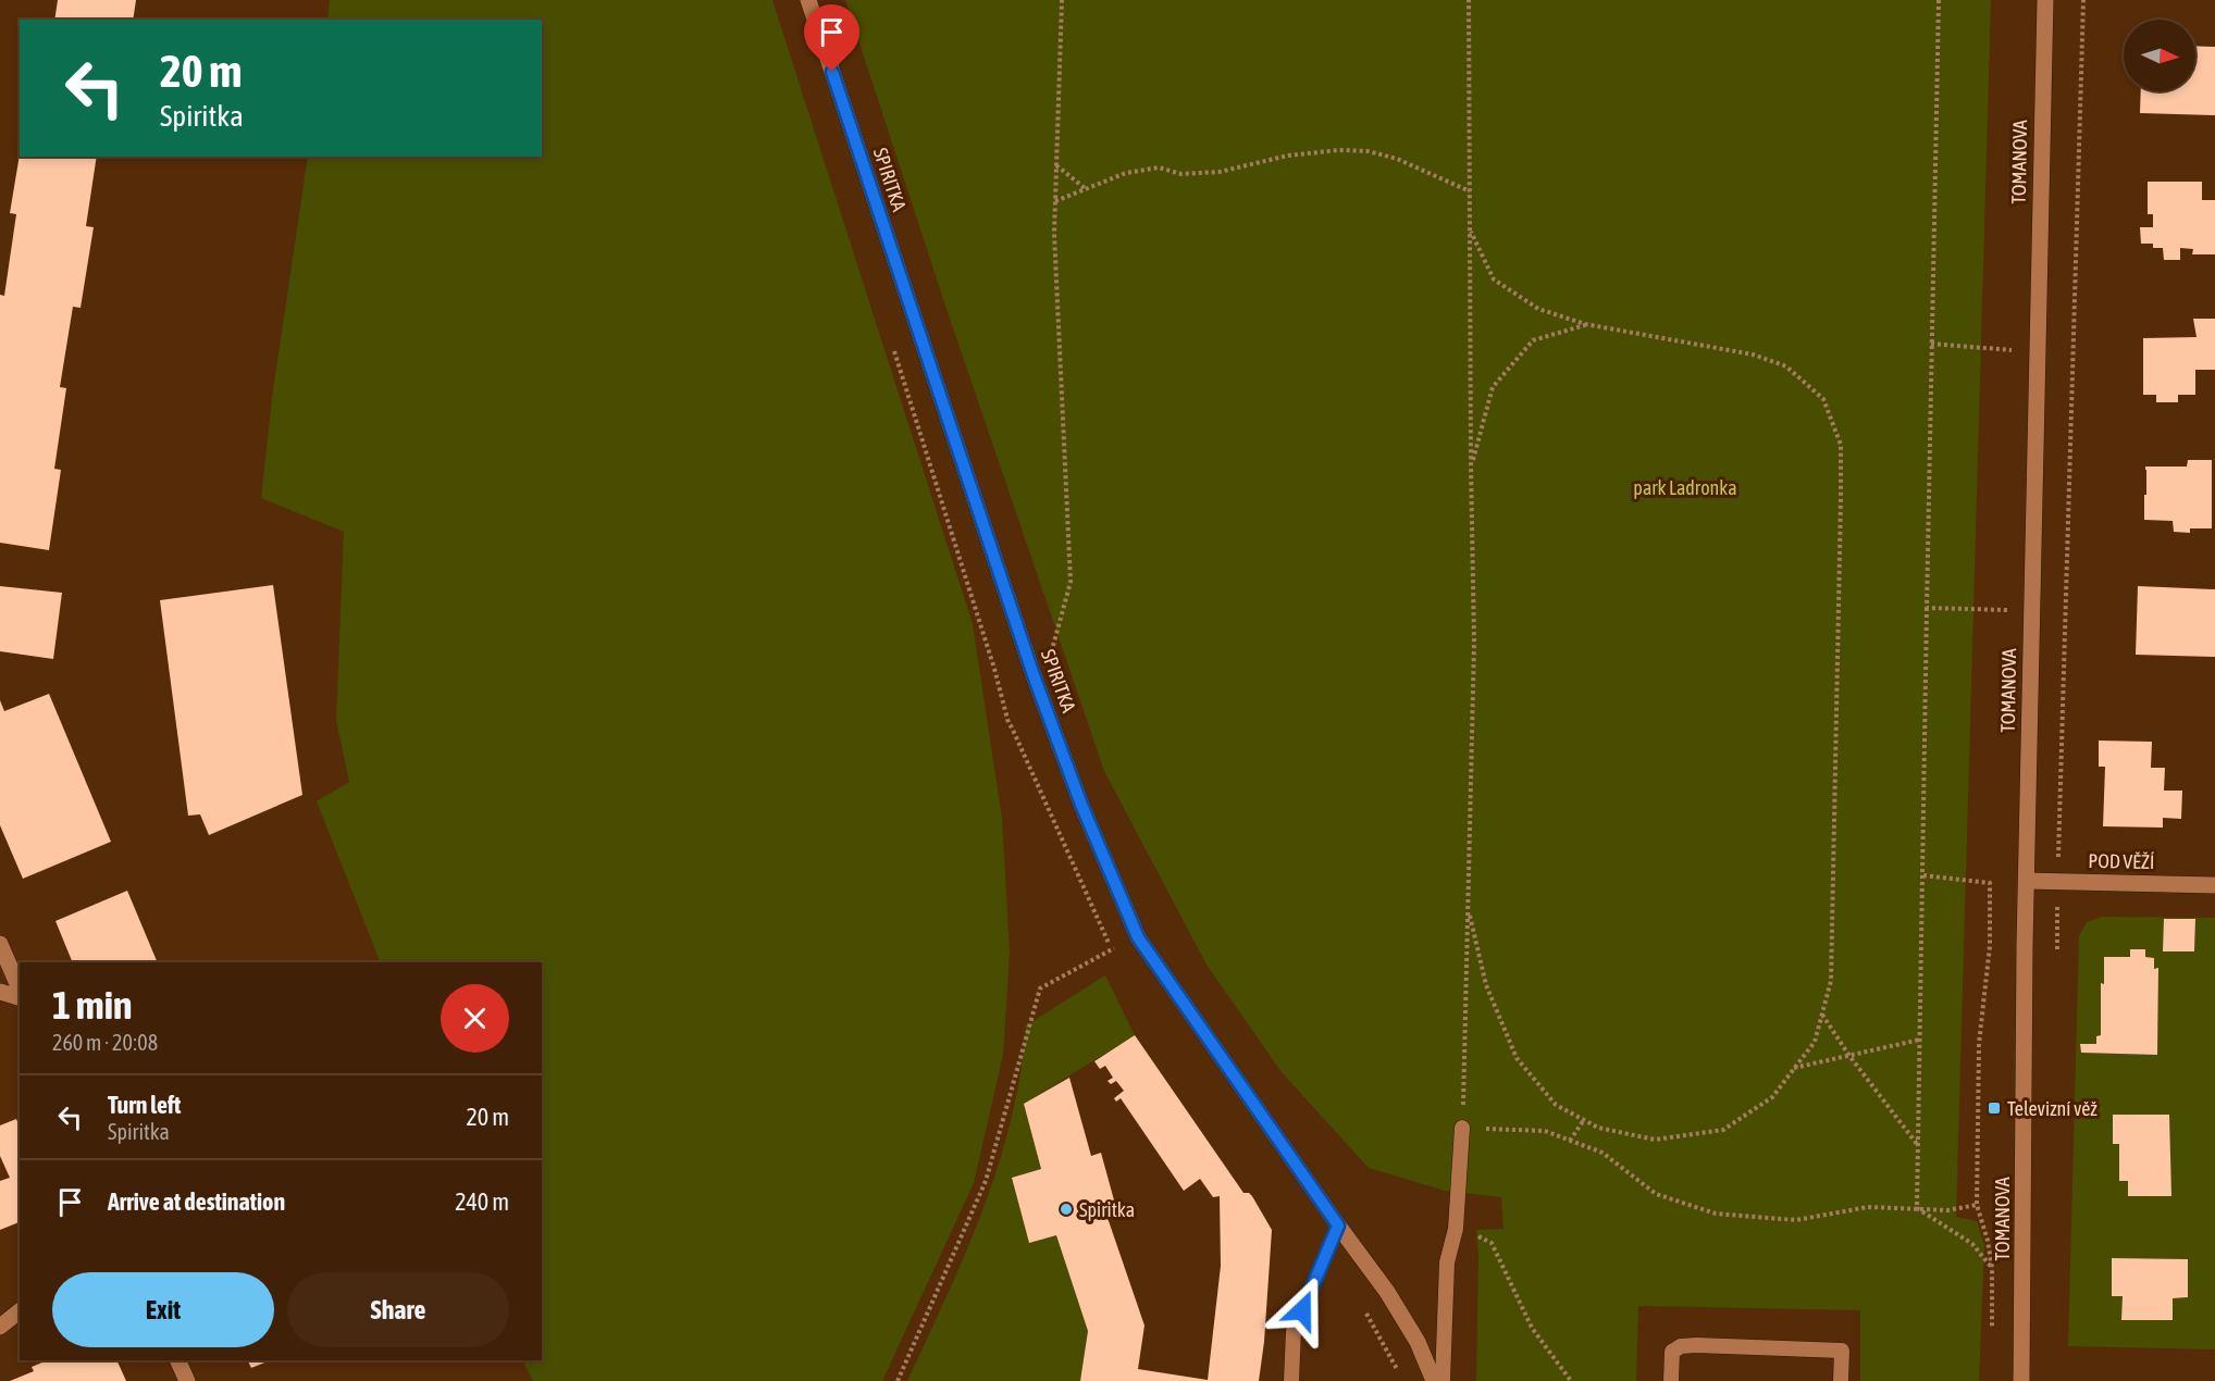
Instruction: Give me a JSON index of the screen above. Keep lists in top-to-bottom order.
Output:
{
  "streets": {
    "street": ["TOMANOVA", "SPIRITKA", "POD VĚŽÍ"]
  },
  "crossings": [
    ["TOMANOVA", "POD VĚŽÍ"]
  ],
  "parks": ["park Ladronka"],
  "places": {
    "transit": ["Televizní věž"],
    "other": ["Spiritka"]
  },
  "north": "right",
  "page": {
    "turn": ["20 m", "Spiritka"],
    "heading": ["1 min", "260 m · 20:08"],
    "list": [
      {
        "name": "Turn left",
        "note": "Spiritka",
        "value": "20 m"
      },
      {
        "name": "Arrive at destination",
        "value": "240 m"
      }
    ],
    "buttons": ["Exit", "Share"]
  }
}
